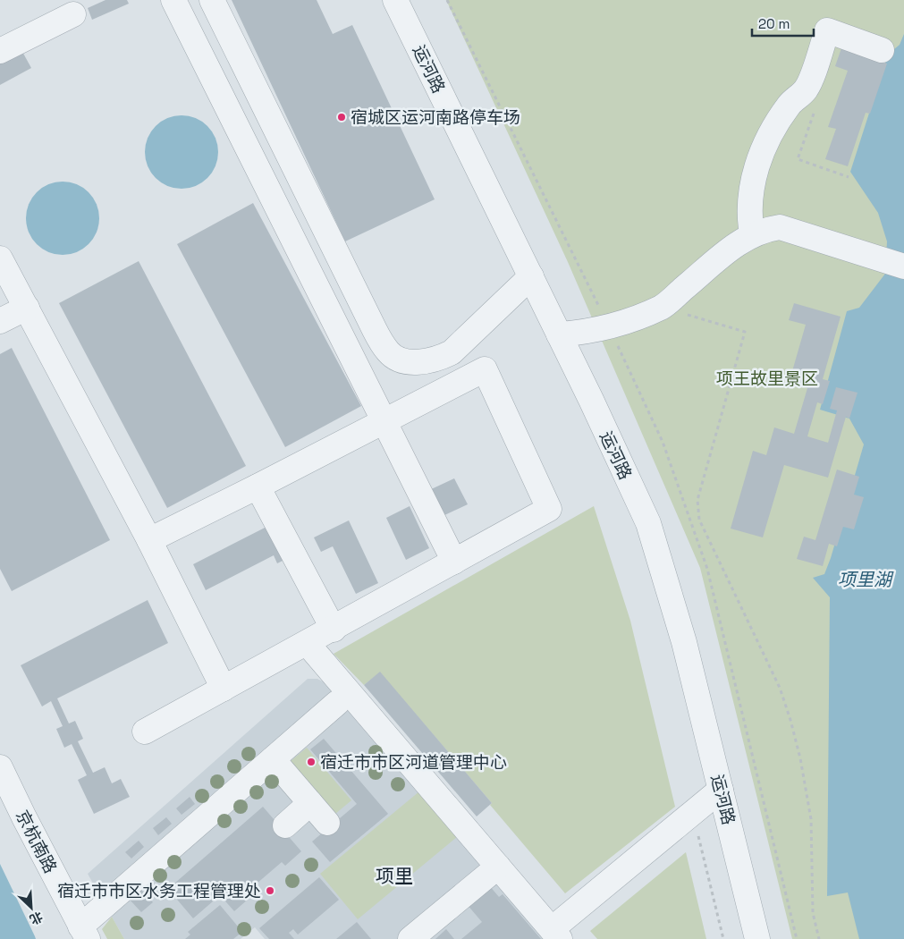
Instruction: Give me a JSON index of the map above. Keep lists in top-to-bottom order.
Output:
{
  "streets": {
    "street": ["运河路", "京杭南路"]
  },
  "districts": ["项里"],
  "water": ["项里湖"],
  "parks": ["项王故里景区"],
  "places": ["宿城区运河南路停车场", "宿迁市市区河道管理中心", "宿迁市市区水务工程管理处"],
  "scale_bar": "20 m",
  "north": "bottom right"
}
